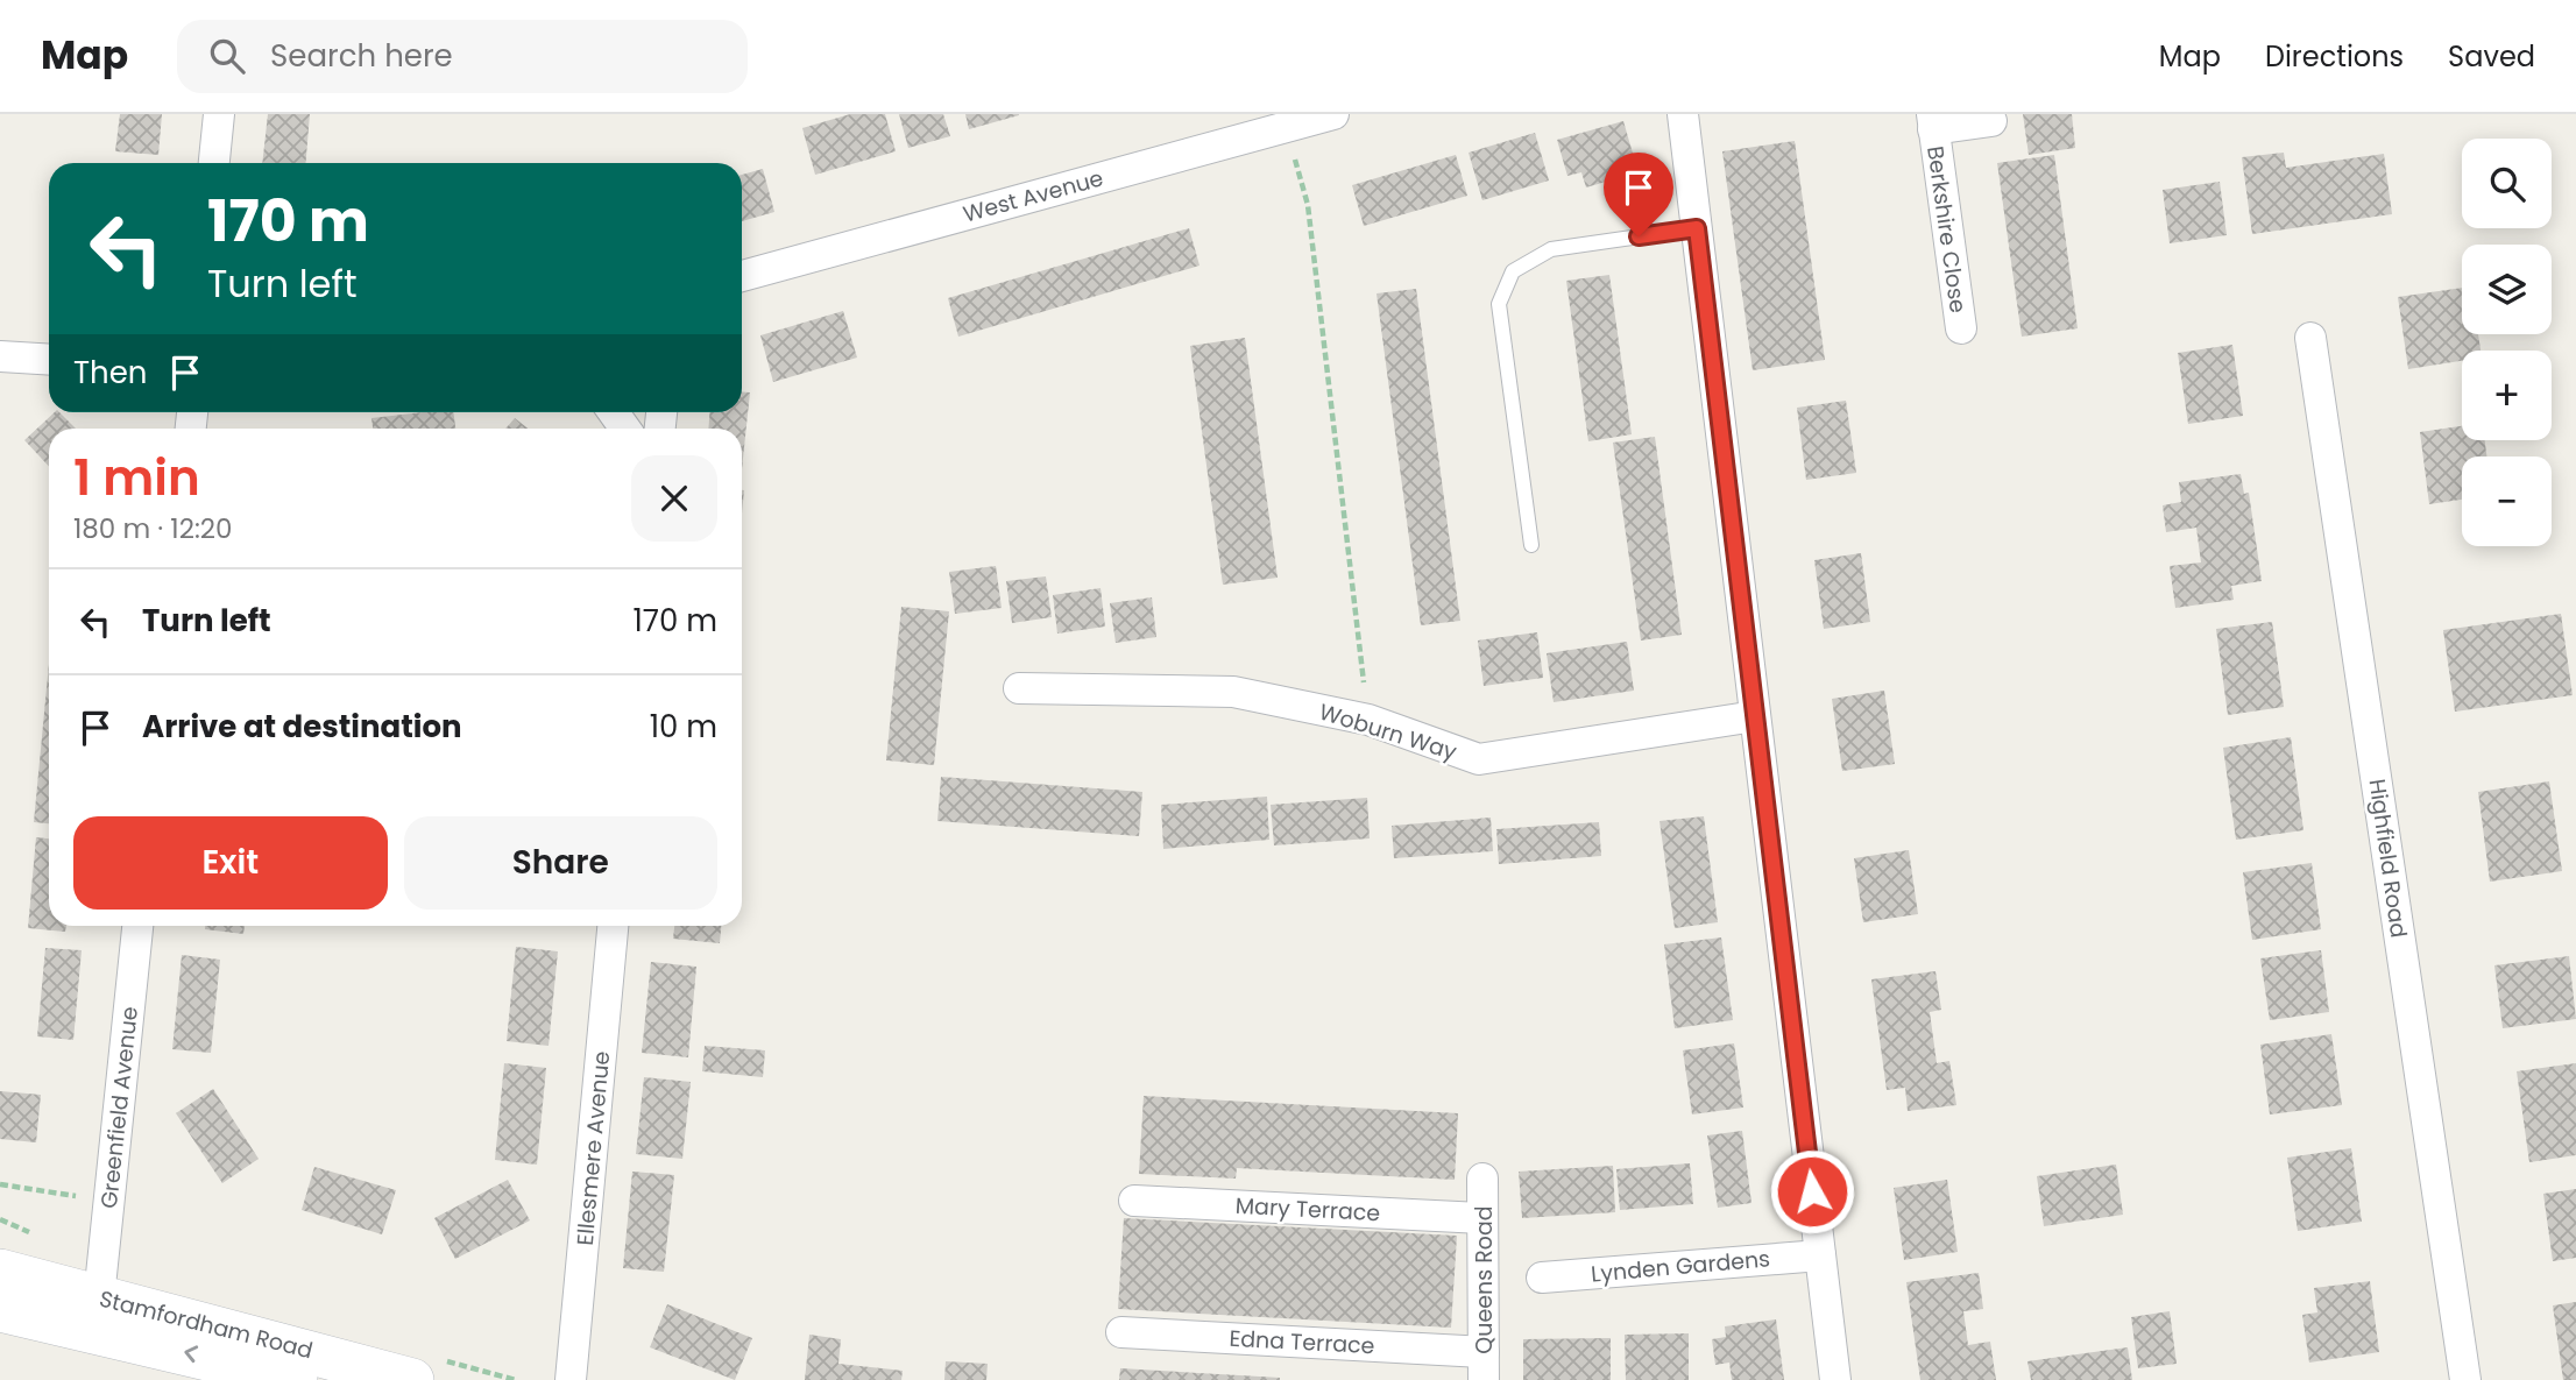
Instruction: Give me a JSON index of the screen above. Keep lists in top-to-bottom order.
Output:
{
  "streets": {
    "main road": ["Stamfordham Road"],
    "street": [
      "West Avenue",
      "Berkshire Close",
      "Woburn Way",
      "Highfield Road",
      "Greenfield Avenue",
      "Ellesmere Avenue",
      "Mary Terrace",
      "Lynden Gardens",
      "Queens Road",
      "Edna Terrace"
    ]
  },
  "crossings": [
    ["Greenfield Avenue", "Stamfordham Road"],
    ["Mary Terrace", "Queens Road"],
    ["Queens Road", "Edna Terrace"]
  ],
  "page": {
    "header": "Map",
    "search": "Search here",
    "nav": ["Map", "Directions", "Saved"],
    "map_buttons": ["+", "−"],
    "turn": ["170 m", "Turn left"],
    "then": "Then",
    "heading": ["1 min", "180 m · 12:20"],
    "list": [
      {
        "name": "Turn left",
        "value": "170 m"
      },
      {
        "name": "Arrive at destination",
        "value": "10 m"
      }
    ],
    "buttons": ["Exit", "Share"]
  }
}
